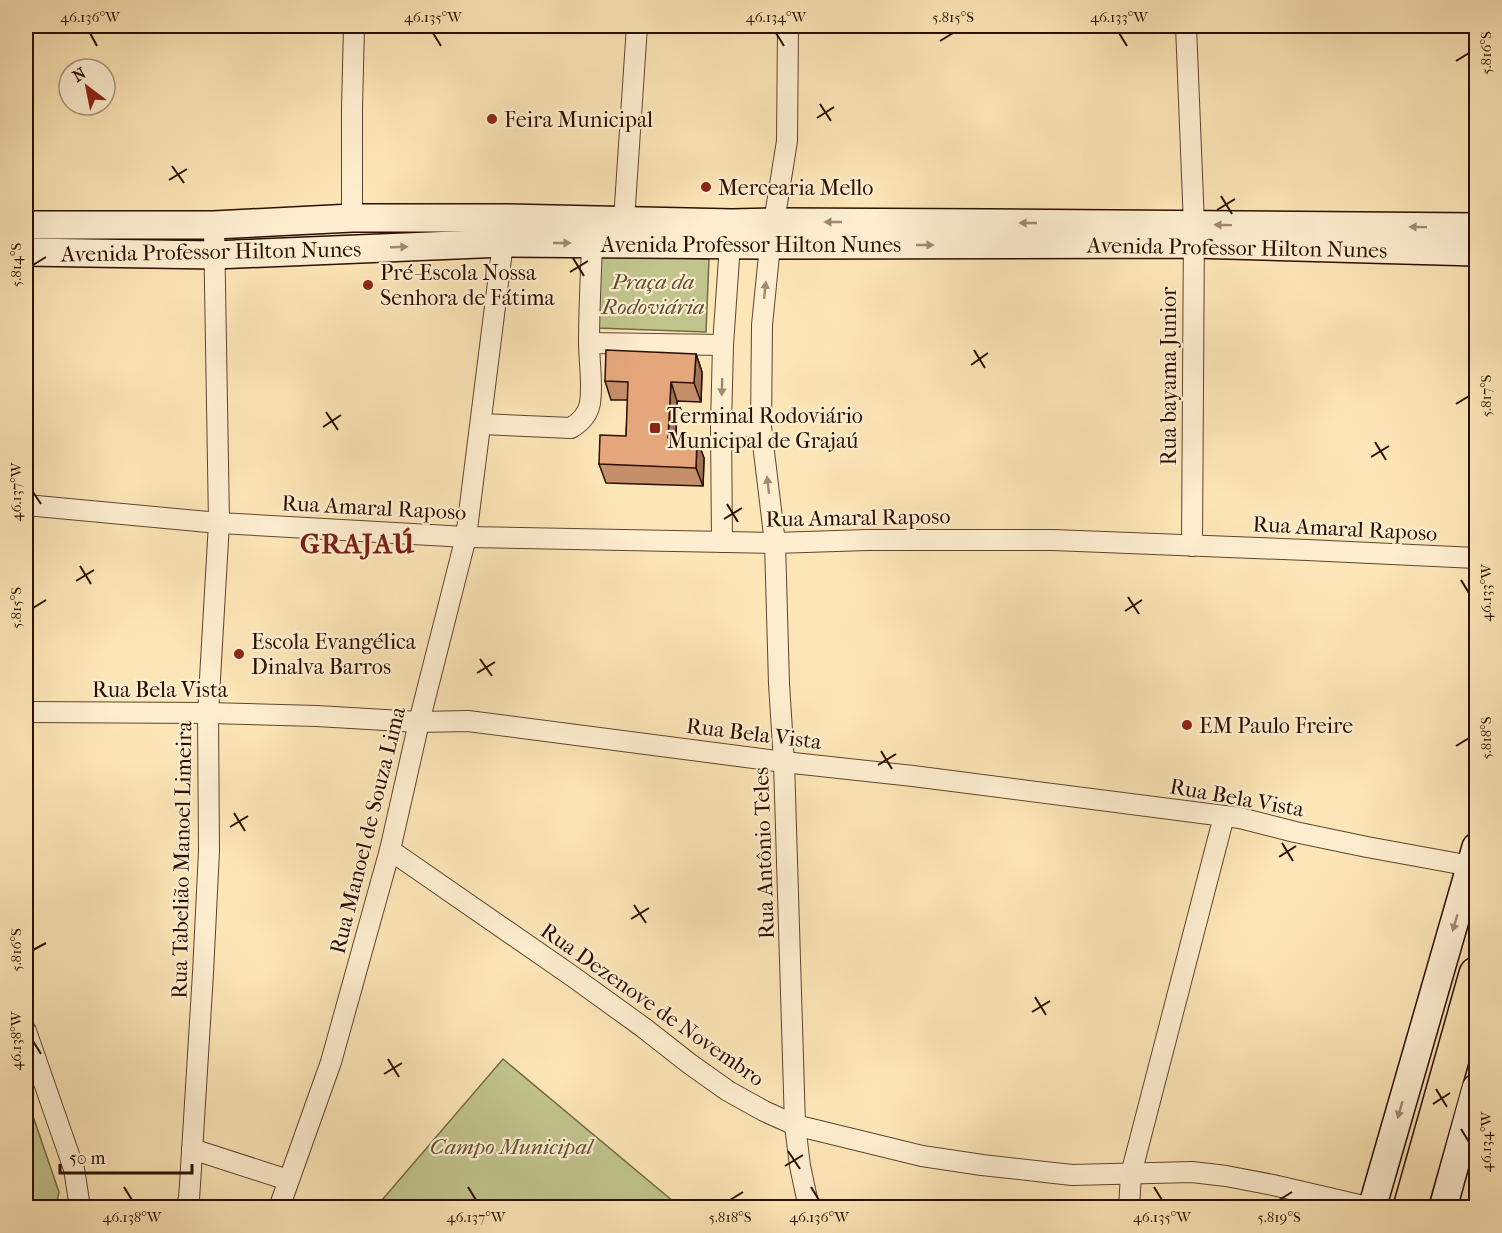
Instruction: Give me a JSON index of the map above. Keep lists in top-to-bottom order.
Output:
{
  "streets": {
    "street": [
      "Avenida Professor Hilton Nunes",
      "Rua bayama Junior",
      "Rua Amaral Raposo",
      "Rua Bela Vista",
      "Rua Manoel de Souza Lima",
      "Rua Antônio Teles",
      "Rua Tabelião Manoel Limeira",
      "Rua Dezenove de Novembro"
    ]
  },
  "crossings": [
    ["Avenida Professor Hilton Nunes", "Rua bayama Junior"],
    ["Avenida Professor Hilton Nunes", "Rua Manoel de Souza Lima"],
    ["Avenida Professor Hilton Nunes", "Rua Antônio Teles"],
    ["Avenida Professor Hilton Nunes", "Rua Tabelião Manoel Limeira"],
    ["Rua bayama Junior", "Rua Amaral Raposo"],
    ["Rua Amaral Raposo", "Rua Manoel de Souza Lima"],
    ["Rua Amaral Raposo", "Rua Antônio Teles"],
    ["Rua Amaral Raposo", "Rua Tabelião Manoel Limeira"],
    ["Rua Bela Vista", "Rua Manoel de Souza Lima"],
    ["Rua Bela Vista", "Rua Antônio Teles"],
    ["Rua Bela Vista", "Rua Tabelião Manoel Limeira"],
    ["Rua Manoel de Souza Lima", "Rua Dezenove de Novembro"],
    ["Rua Antônio Teles", "Rua Dezenove de Novembro"]
  ],
  "districts": ["GRAJAÚ"],
  "parks": ["Praça da Rodoviária", "Campo Municipal"],
  "places": {
    "other": [
      "Feira Municipal",
      "Mercearia Mello",
      "Pré-Escola Nossa Senhora de Fátima",
      "Escola Evangélica Dinalva Barros",
      "EM Paulo Freire"
    ],
    "transit": ["Terminal Rodoviário Municipal de Grajaú"]
  },
  "scale_bar": "50 m",
  "north": "top left",
  "coordinates": [
    "46.136°W",
    "46.135°W",
    "46.134°W",
    "5.815°S",
    "46.133°W",
    "5.816°S",
    "5.814°S",
    "5.817°S",
    "46.137°W",
    "5.818°S",
    "46.138°W",
    "5.819°S"
  ]
}
